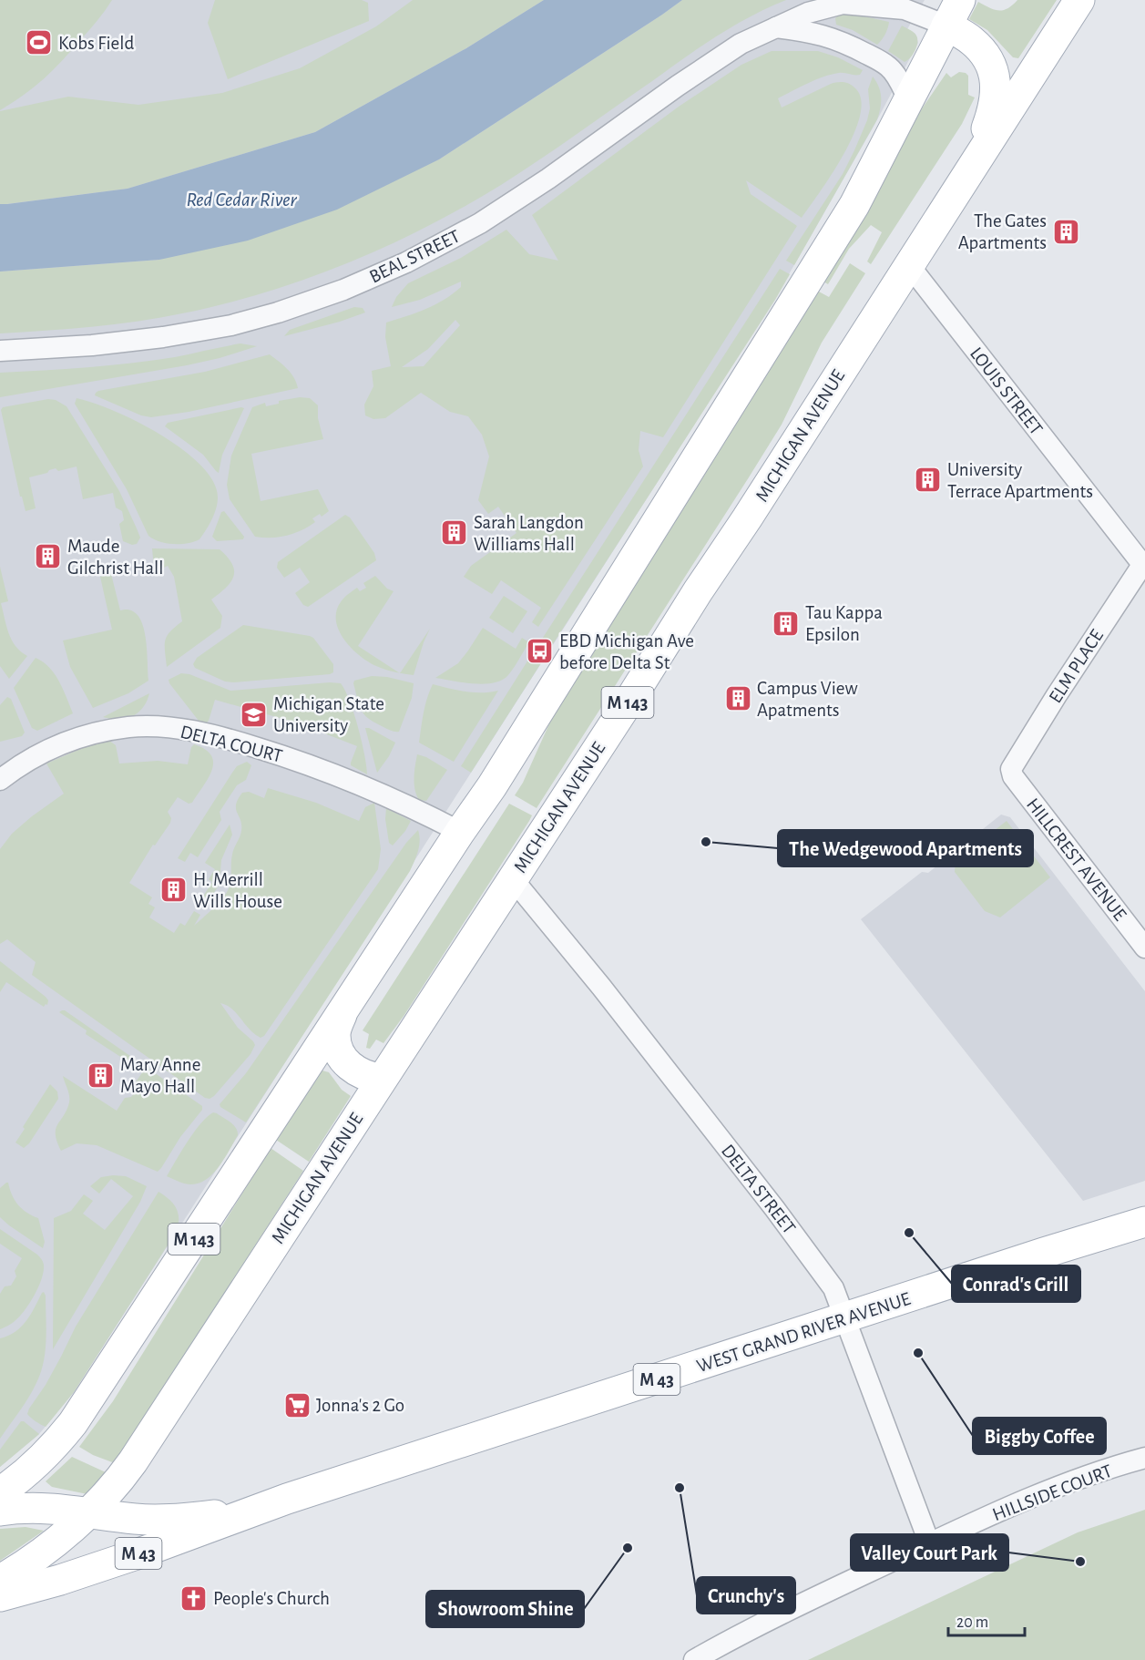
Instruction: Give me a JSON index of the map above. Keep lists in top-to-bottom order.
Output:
{
  "streets": {
    "main road": [
      "MICHIGAN AVENUE",
      "M 143",
      "WEST GRAND RIVER AVENUE",
      "M 43"
    ],
    "street": [
      "BEAL STREET",
      "LOUIS STREET",
      "ELM PLACE",
      "DELTA COURT",
      "HILLCREST AVENUE",
      "DELTA STREET",
      "HILLSIDE COURT"
    ]
  },
  "crossings": [
    ["BEAL STREET", "M 143"],
    ["LOUIS STREET", "MICHIGAN AVENUE"],
    ["LOUIS STREET", "ELM PLACE"],
    ["MICHIGAN AVENUE", "DELTA STREET"],
    ["MICHIGAN AVENUE", "WEST GRAND RIVER AVENUE"],
    ["ELM PLACE", "HILLCREST AVENUE"],
    ["M 143", "DELTA COURT"],
    ["DELTA STREET", "WEST GRAND RIVER AVENUE"],
    ["DELTA STREET", "HILLSIDE COURT"]
  ],
  "water": ["Red Cedar River"],
  "places": {
    "sports": ["Kobs Field"],
    "building": [
      "The Gates Apartments",
      "University Terrace Apartments",
      "Sarah Langdon Williams Hall",
      "Maude Gilchrist Hall",
      "Tau Kappa Epsilon",
      "Campus View Apatments",
      "H. Merrill Wills House",
      "Mary Anne Mayo Hall"
    ],
    "bus stop": ["EBD Michigan Ave before Delta St"],
    "school or university": ["Michigan State University"],
    "other": [
      "The Wedgewood Apartments",
      "Conrad's Grill",
      "Biggby Coffee",
      "Crunchy's",
      "Showroom Shine",
      "Valley Court Park"
    ],
    "supermarket": ["Jonna's 2 Go"],
    "church": ["People's Church"]
  },
  "scale_bar": "20 m"
}
